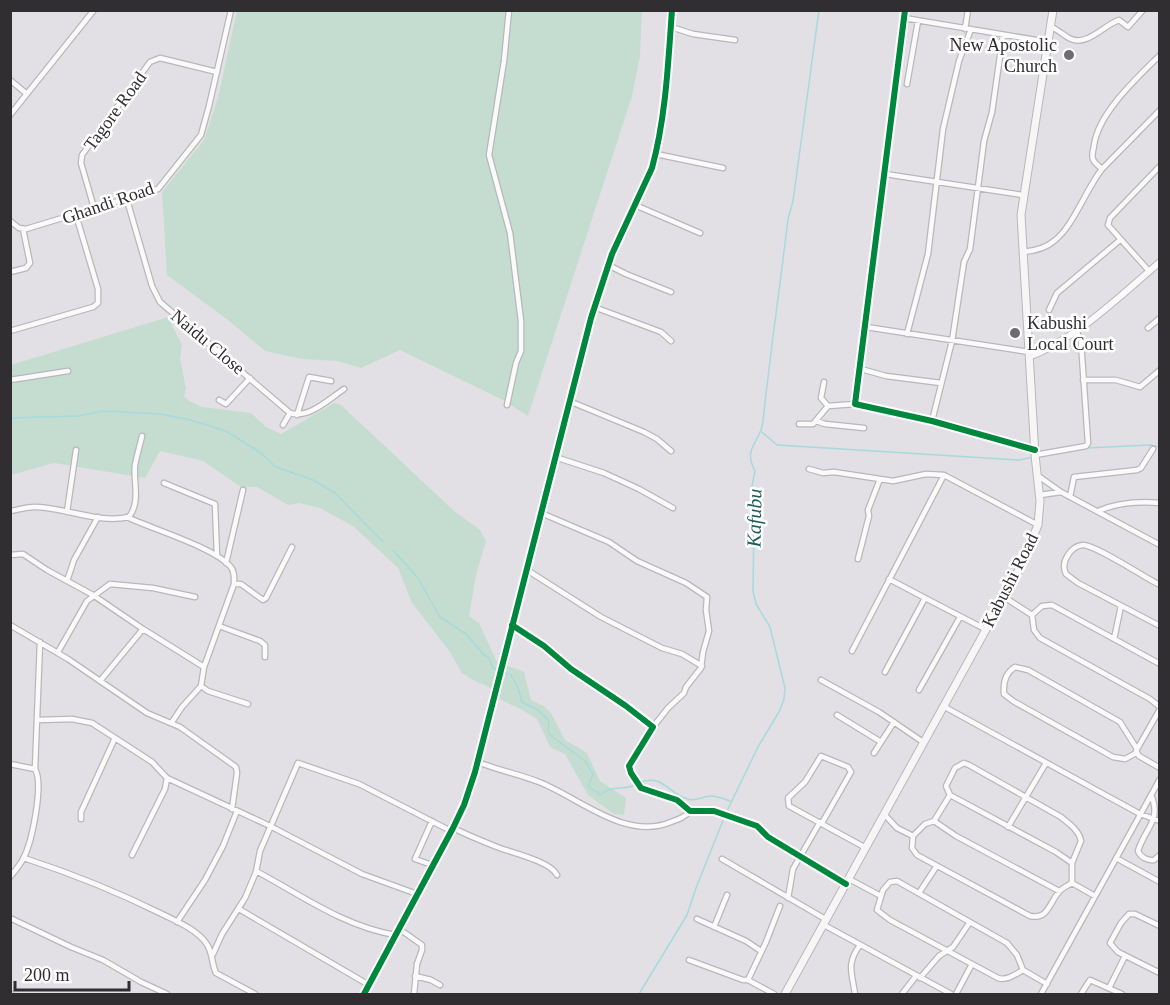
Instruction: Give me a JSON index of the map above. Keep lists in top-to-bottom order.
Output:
{
  "streets": {
    "main road": ["Kabushi Road"],
    "street": ["Tagore Road", "Ghandi Road", "Naidu Close"]
  },
  "crossings": [
    ["Tagore Road", "Ghandi Road"],
    ["Ghandi Road", "Naidu Close"]
  ],
  "water": ["Kafubu"],
  "places": ["New Apostolic Church", "Kabushi Local Court"],
  "scale_bar": "200 m"
}
